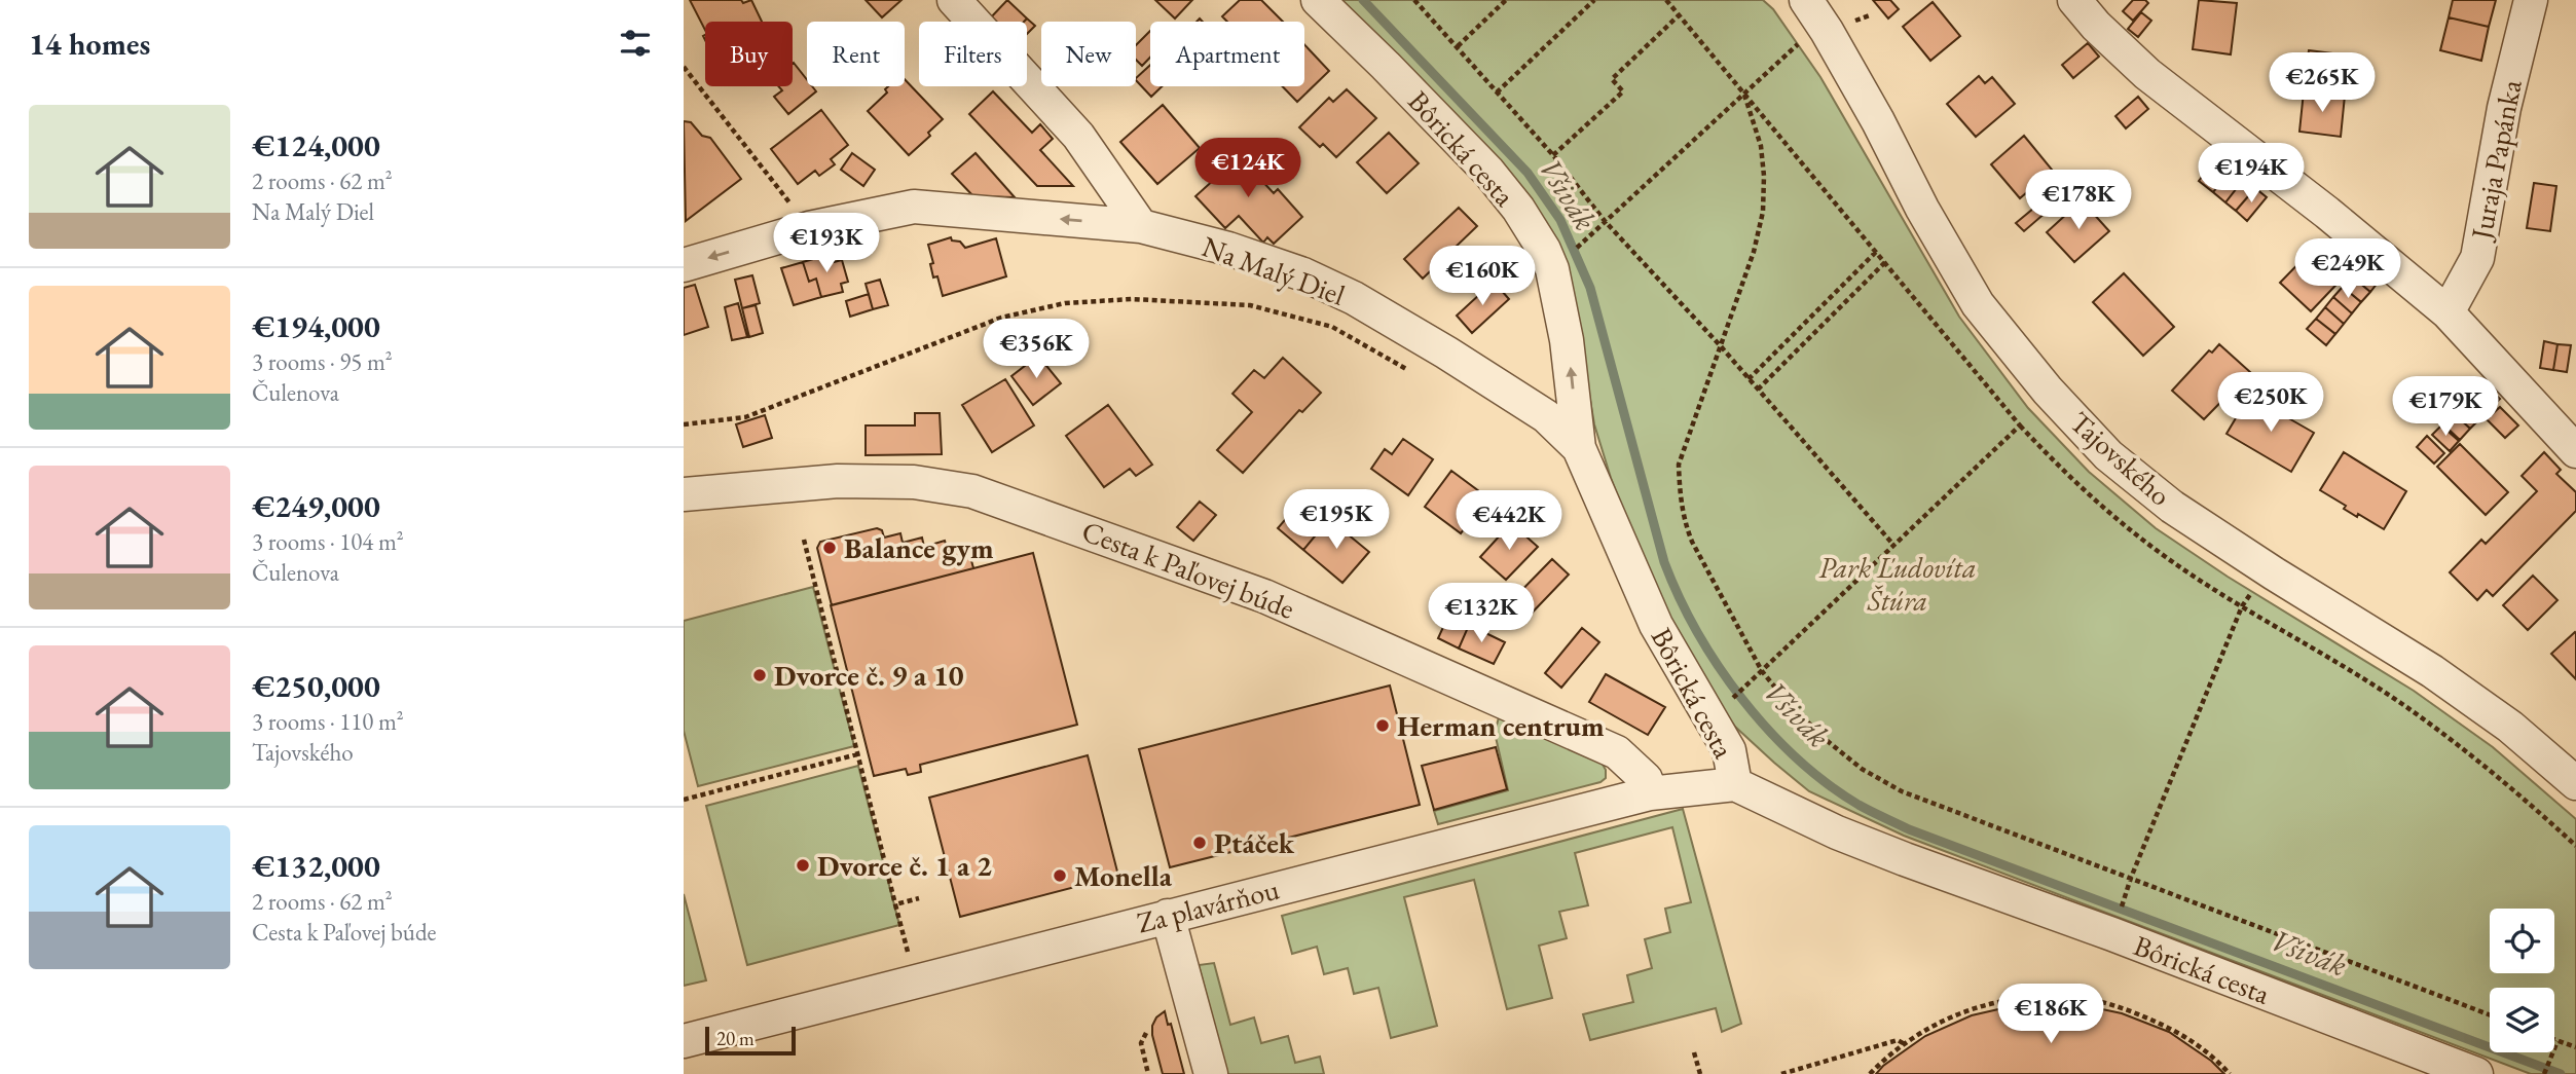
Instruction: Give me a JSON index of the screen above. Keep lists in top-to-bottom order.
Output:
{
  "streets": {
    "street": [
      "Bôrická cesta",
      "Juraja Papánka",
      "Na Malý Diel",
      "Tajovského",
      "Cesta k Paľovej búde",
      "Za plavárňou"
    ]
  },
  "crossings": [
    ["Bôrická cesta", "Na Malý Diel"],
    ["Bôrická cesta", "Za plavárňou"],
    ["Cesta k Paľovej búde", "Za plavárňou"]
  ],
  "one_way": ["Na Malý Diel"],
  "water": ["Všivák"],
  "parks": ["Park Ľudovíta Štúra"],
  "places": [
    "Balance gym",
    "Dvorce č. 9 a 10",
    "Herman centrum",
    "Ptáček",
    "Dvorce č. 1 a 2",
    "Monella"
  ],
  "scale_bar": "20 m",
  "page": {
    "heading": "14 homes",
    "chip": [
      "Buy",
      "Rent",
      "Filters",
      "New",
      "Apartment"
    ],
    "price": [
      "€265K",
      "€124K",
      "€194K",
      "€178K",
      "€193K",
      "€249K",
      "€160K",
      "€356K",
      "€250K",
      "€179K",
      "€195K",
      "€442K",
      "€132K",
      "€186K"
    ],
    "list": [
      {
        "name": "€124,000",
        "note": "2 rooms · 62 m² · Na Malý Diel"
      },
      {
        "name": "€194,000",
        "note": "3 rooms · 95 m² · Čulenova"
      },
      {
        "name": "€249,000",
        "note": "3 rooms · 104 m² · Čulenova"
      },
      {
        "name": "€250,000",
        "note": "3 rooms · 110 m² · Tajovského"
      },
      {
        "name": "€132,000",
        "note": "2 rooms · 62 m² · Cesta k Paľovej búde"
      }
    ],
    "scale": "20 m"
  }
}
